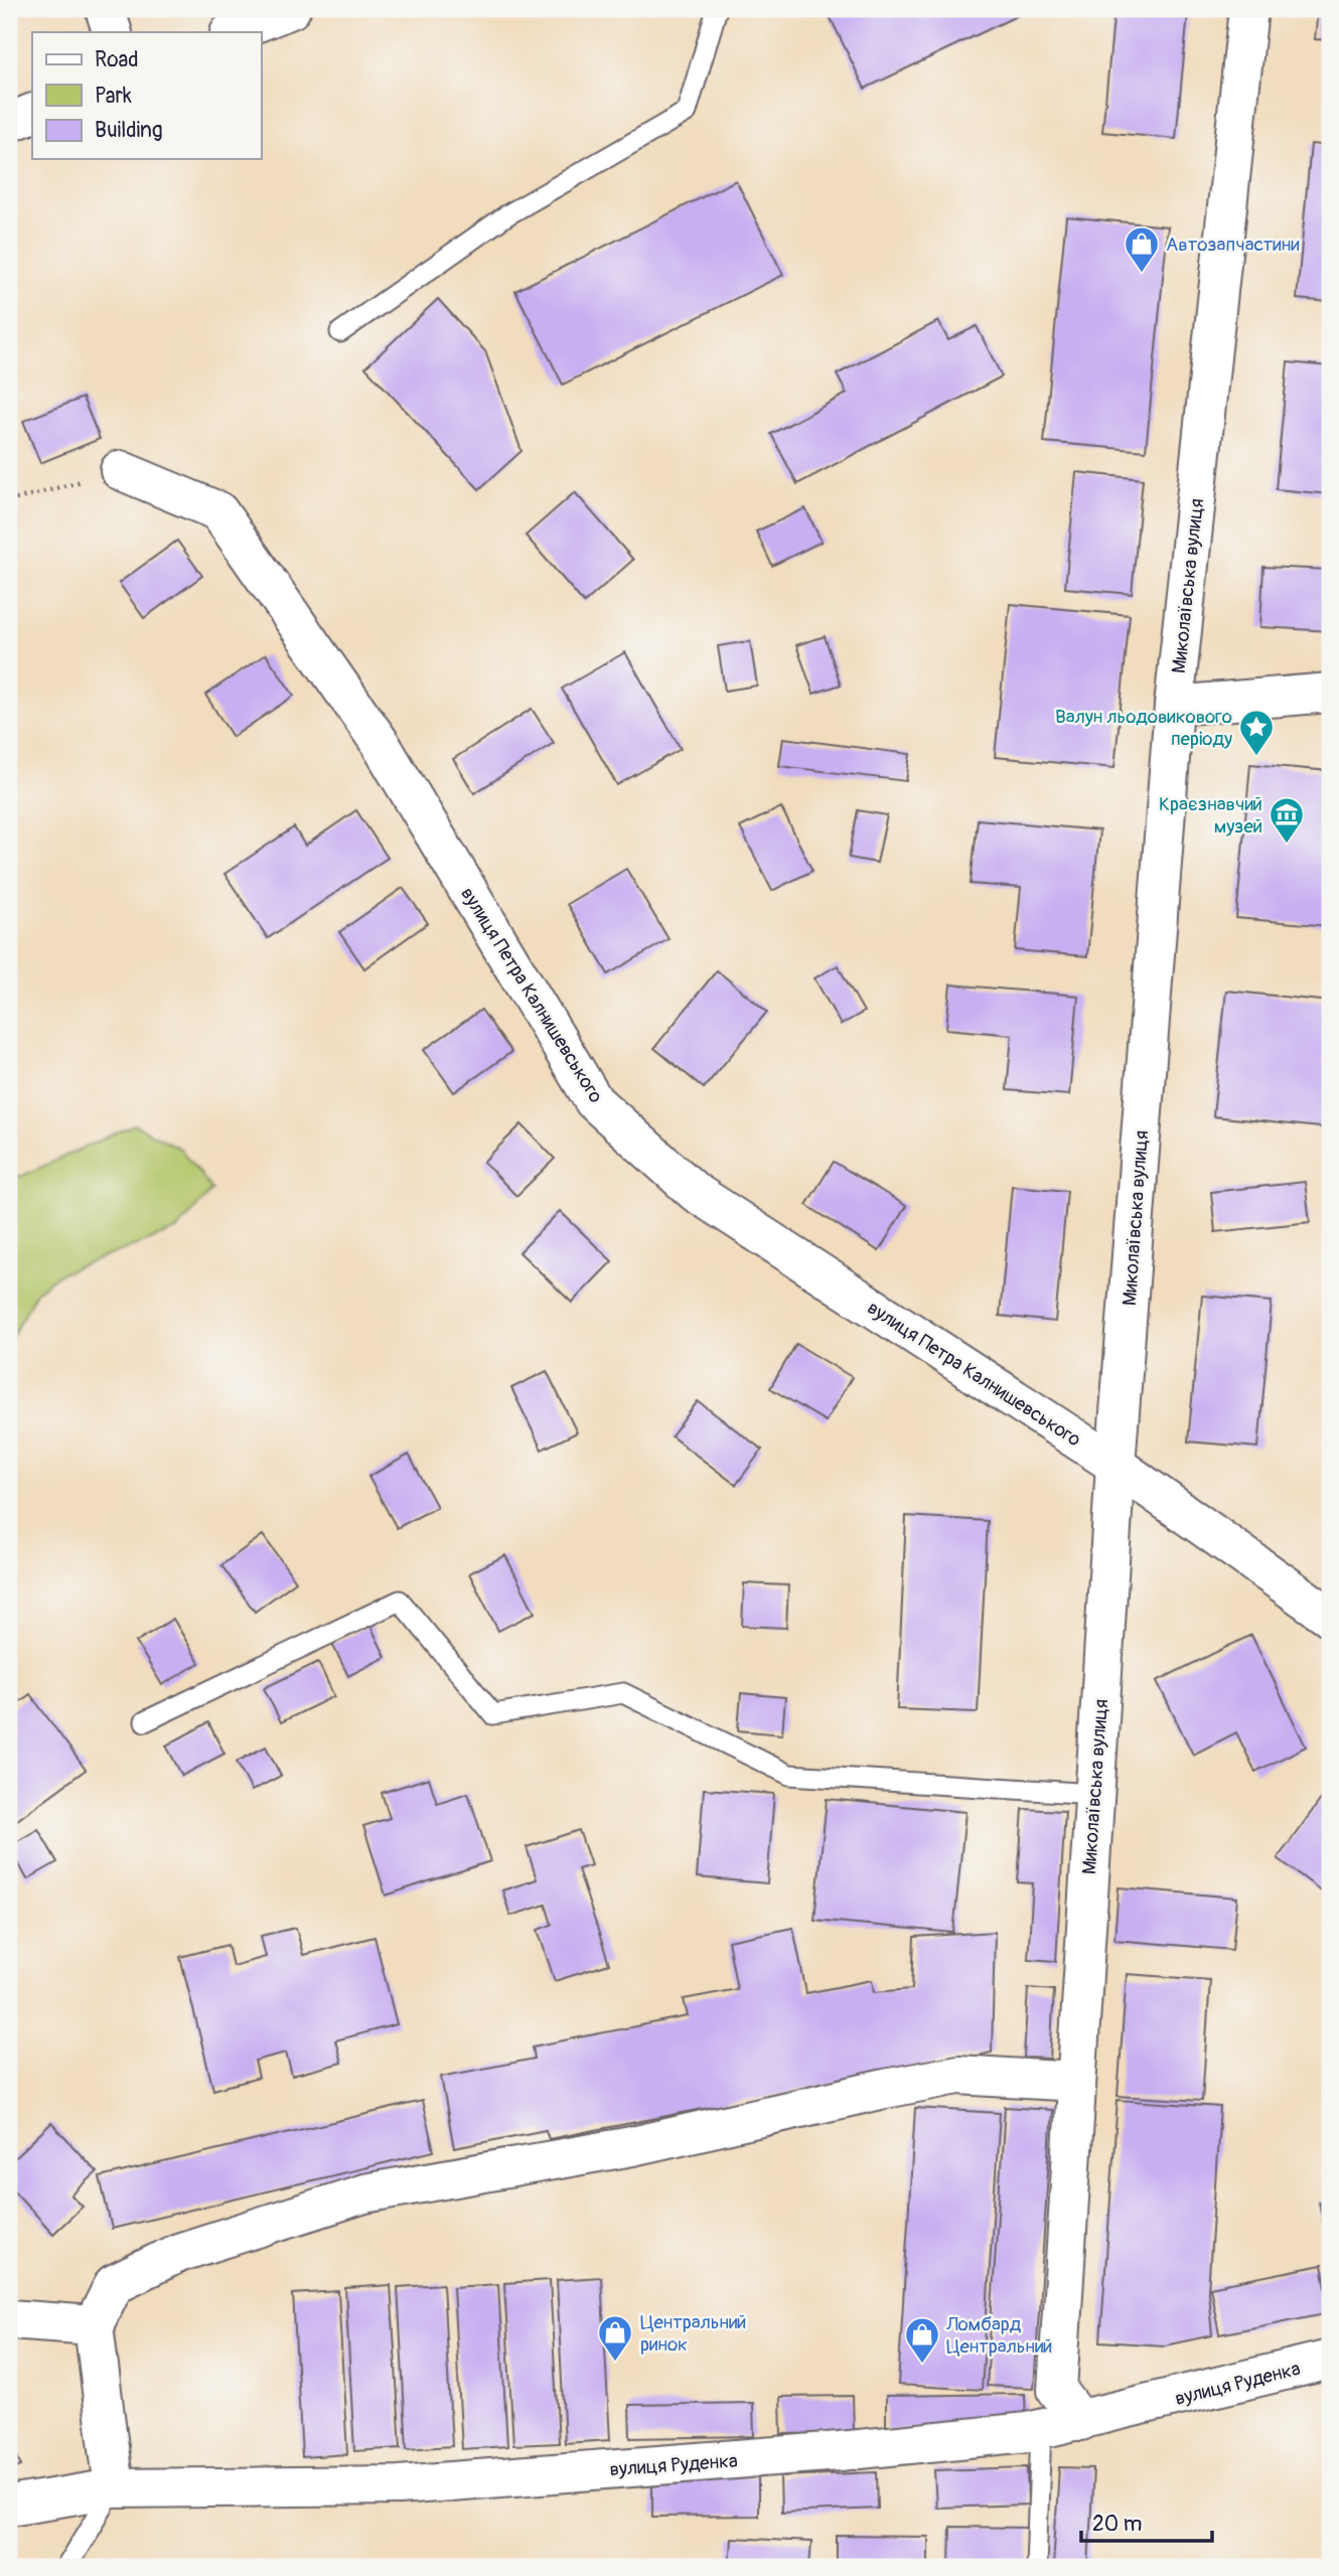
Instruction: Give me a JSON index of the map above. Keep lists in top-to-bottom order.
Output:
{
  "streets": {
    "street": ["Миколаївська вулиця", "вулиця Петра Калнишевського", "вулиця Руденка"]
  },
  "crossings": [
    ["Миколаївська вулиця", "вулиця Петра Калнишевського"],
    ["Миколаївська вулиця", "вулиця Руденка"]
  ],
  "places": {
    "shop": ["Автозапчастини", "Центральний ринок", "Ломбард Центральний"],
    "place": ["Валун льодовикового періоду"],
    "museum": ["Краєзнавчий музей"]
  },
  "legend": ["Road", "Park", "Building"],
  "scale_bar": "20 m"
}
